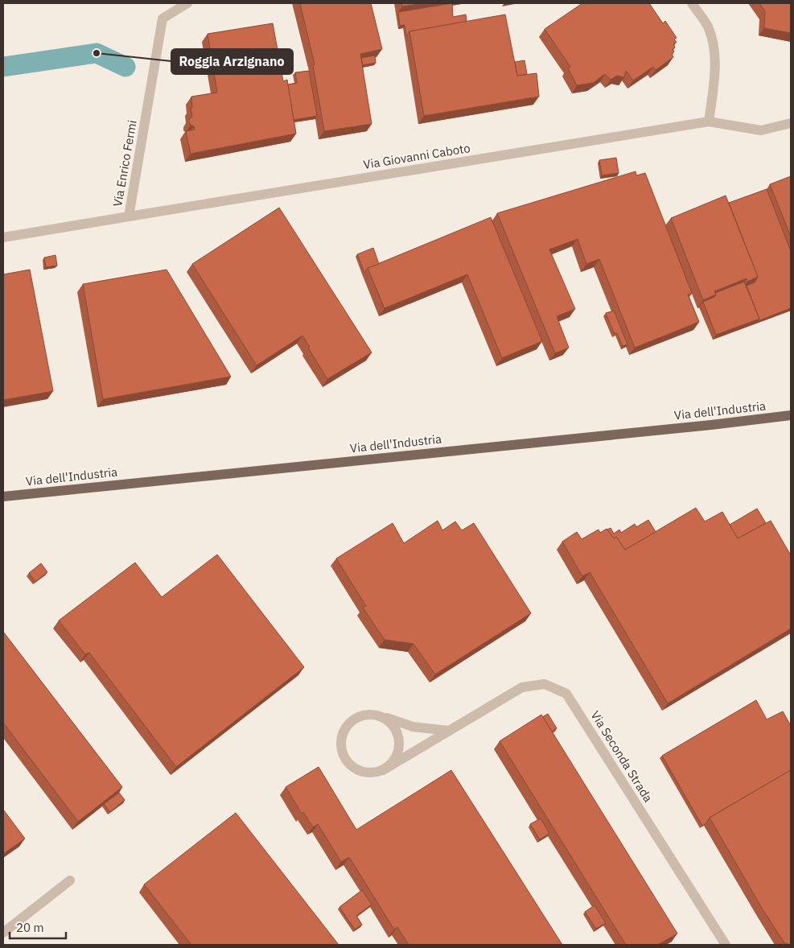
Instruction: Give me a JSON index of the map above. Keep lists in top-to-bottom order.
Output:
{
  "streets": {
    "main road": ["Via dell'Industria"],
    "street": ["Via Giovanni Caboto", "Via Enrico Fermi", "Via Seconda Strada"]
  },
  "crossings": [
    ["Via Giovanni Caboto", "Via Enrico Fermi"]
  ],
  "places": ["Roggia Arzignano"],
  "scale_bar": "20 m"
}
